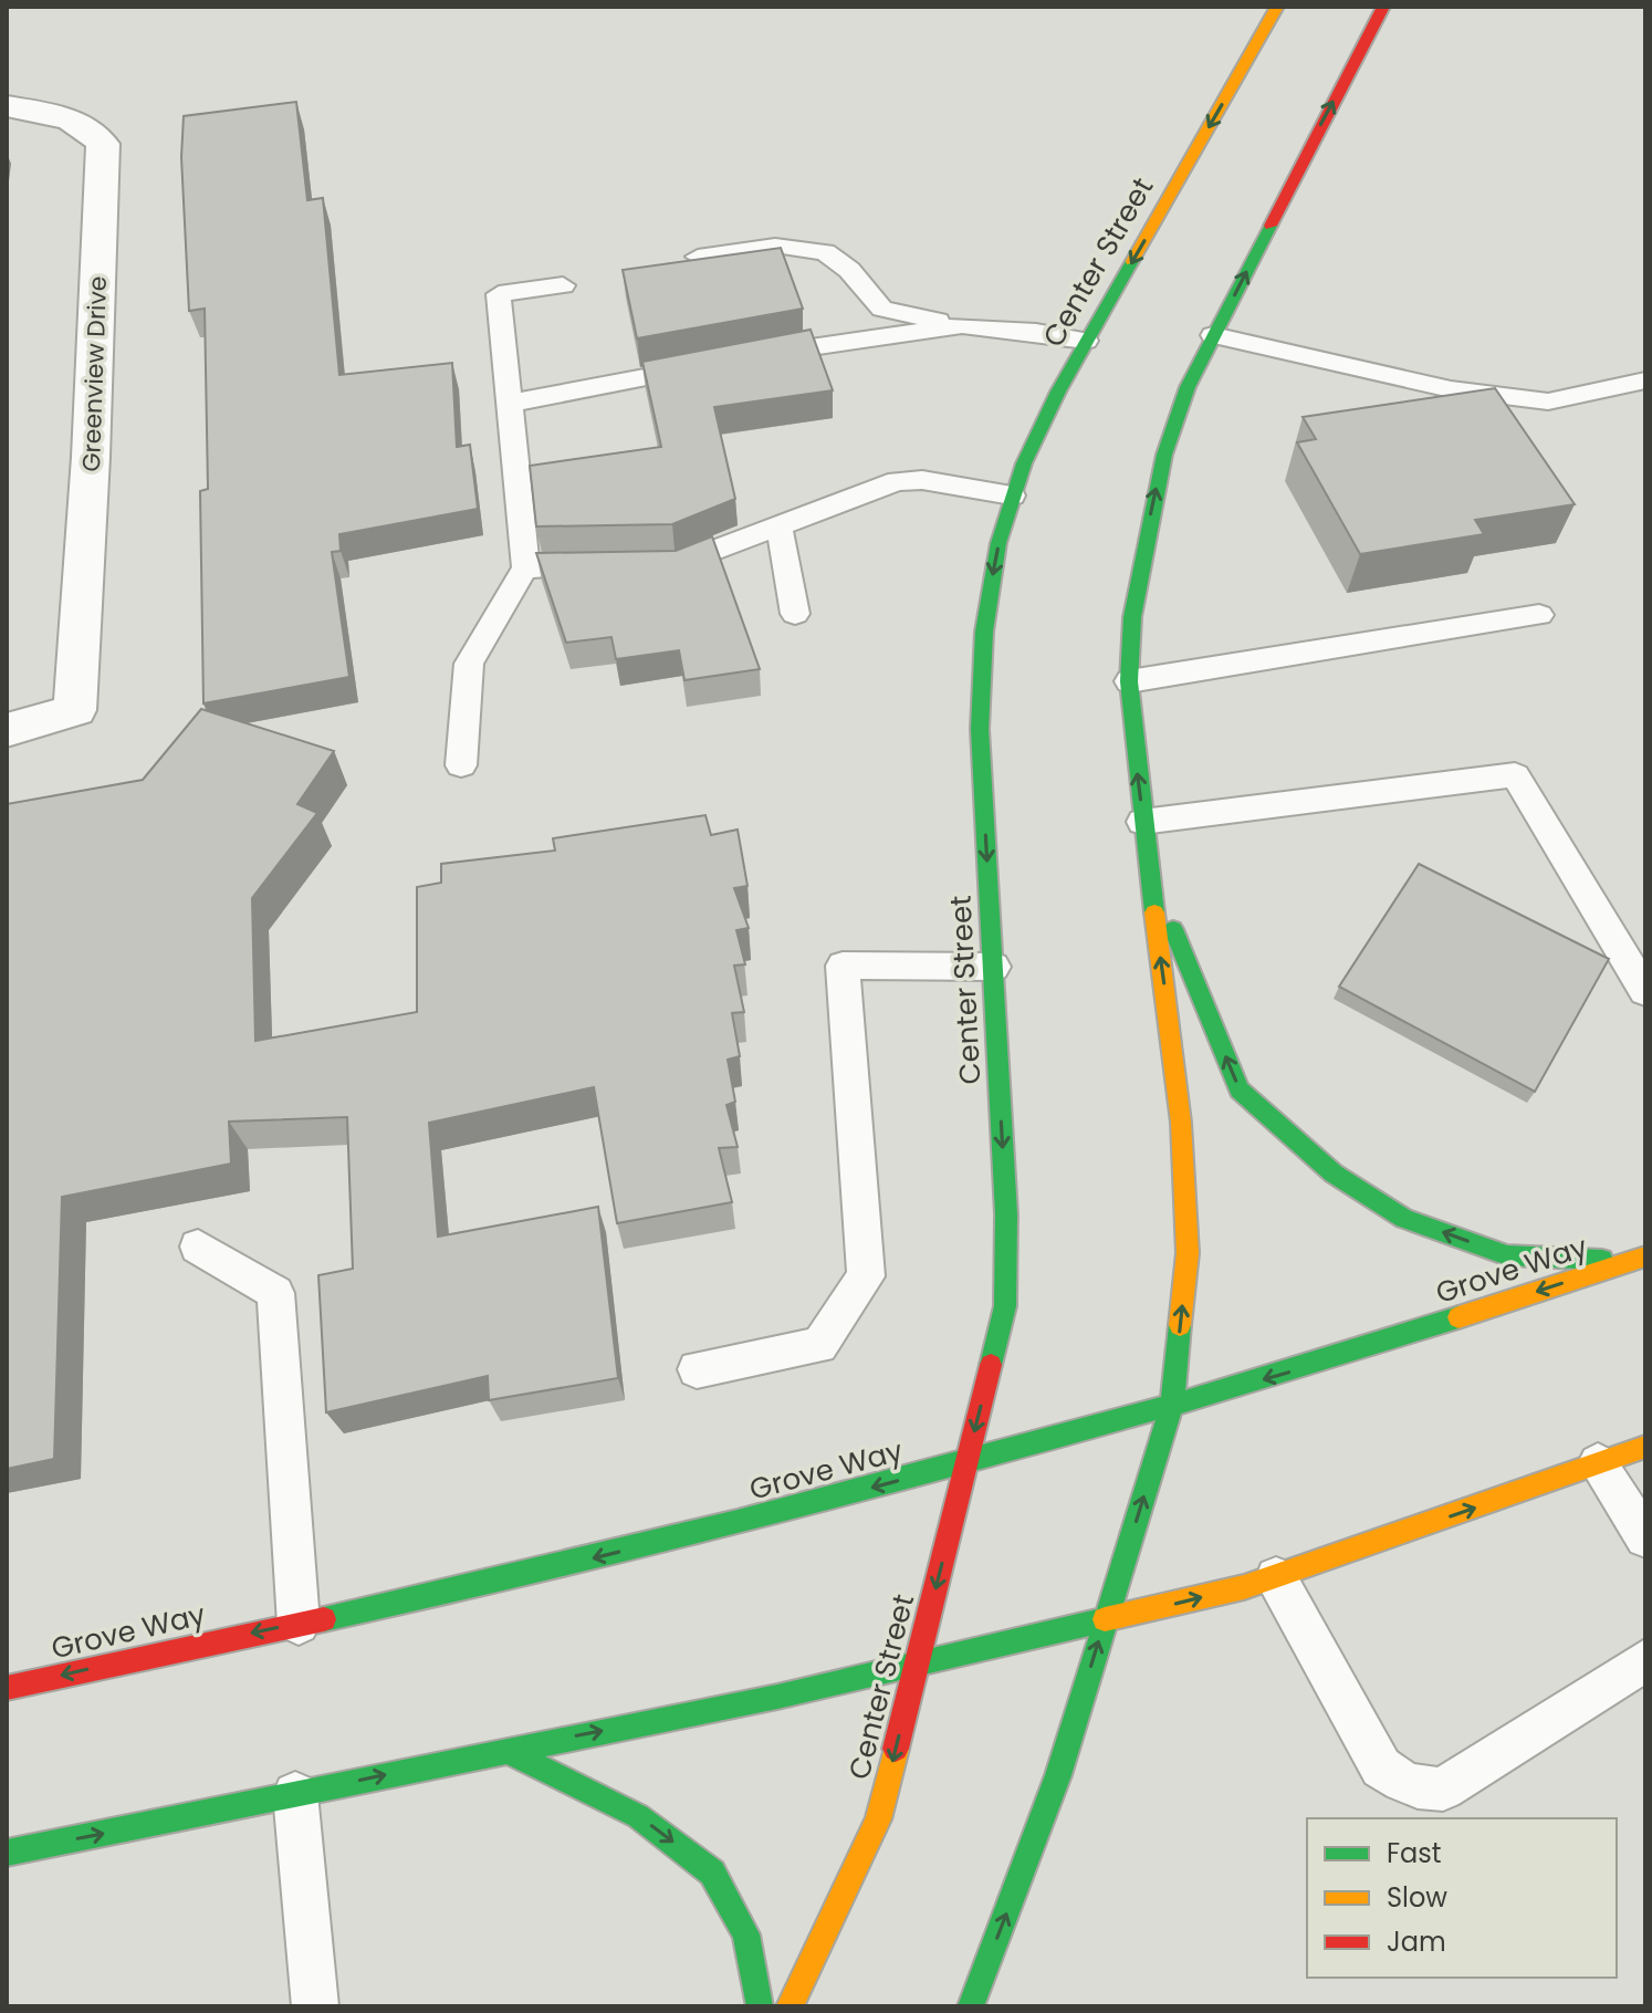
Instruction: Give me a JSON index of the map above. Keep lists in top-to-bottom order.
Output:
{
  "streets": {
    "main road": ["Center Street", "Grove Way"],
    "street": ["Greenview Drive"]
  },
  "crossings": [
    ["Center Street", "Grove Way"]
  ],
  "legend": ["Fast", "Slow", "Jam"]
}
